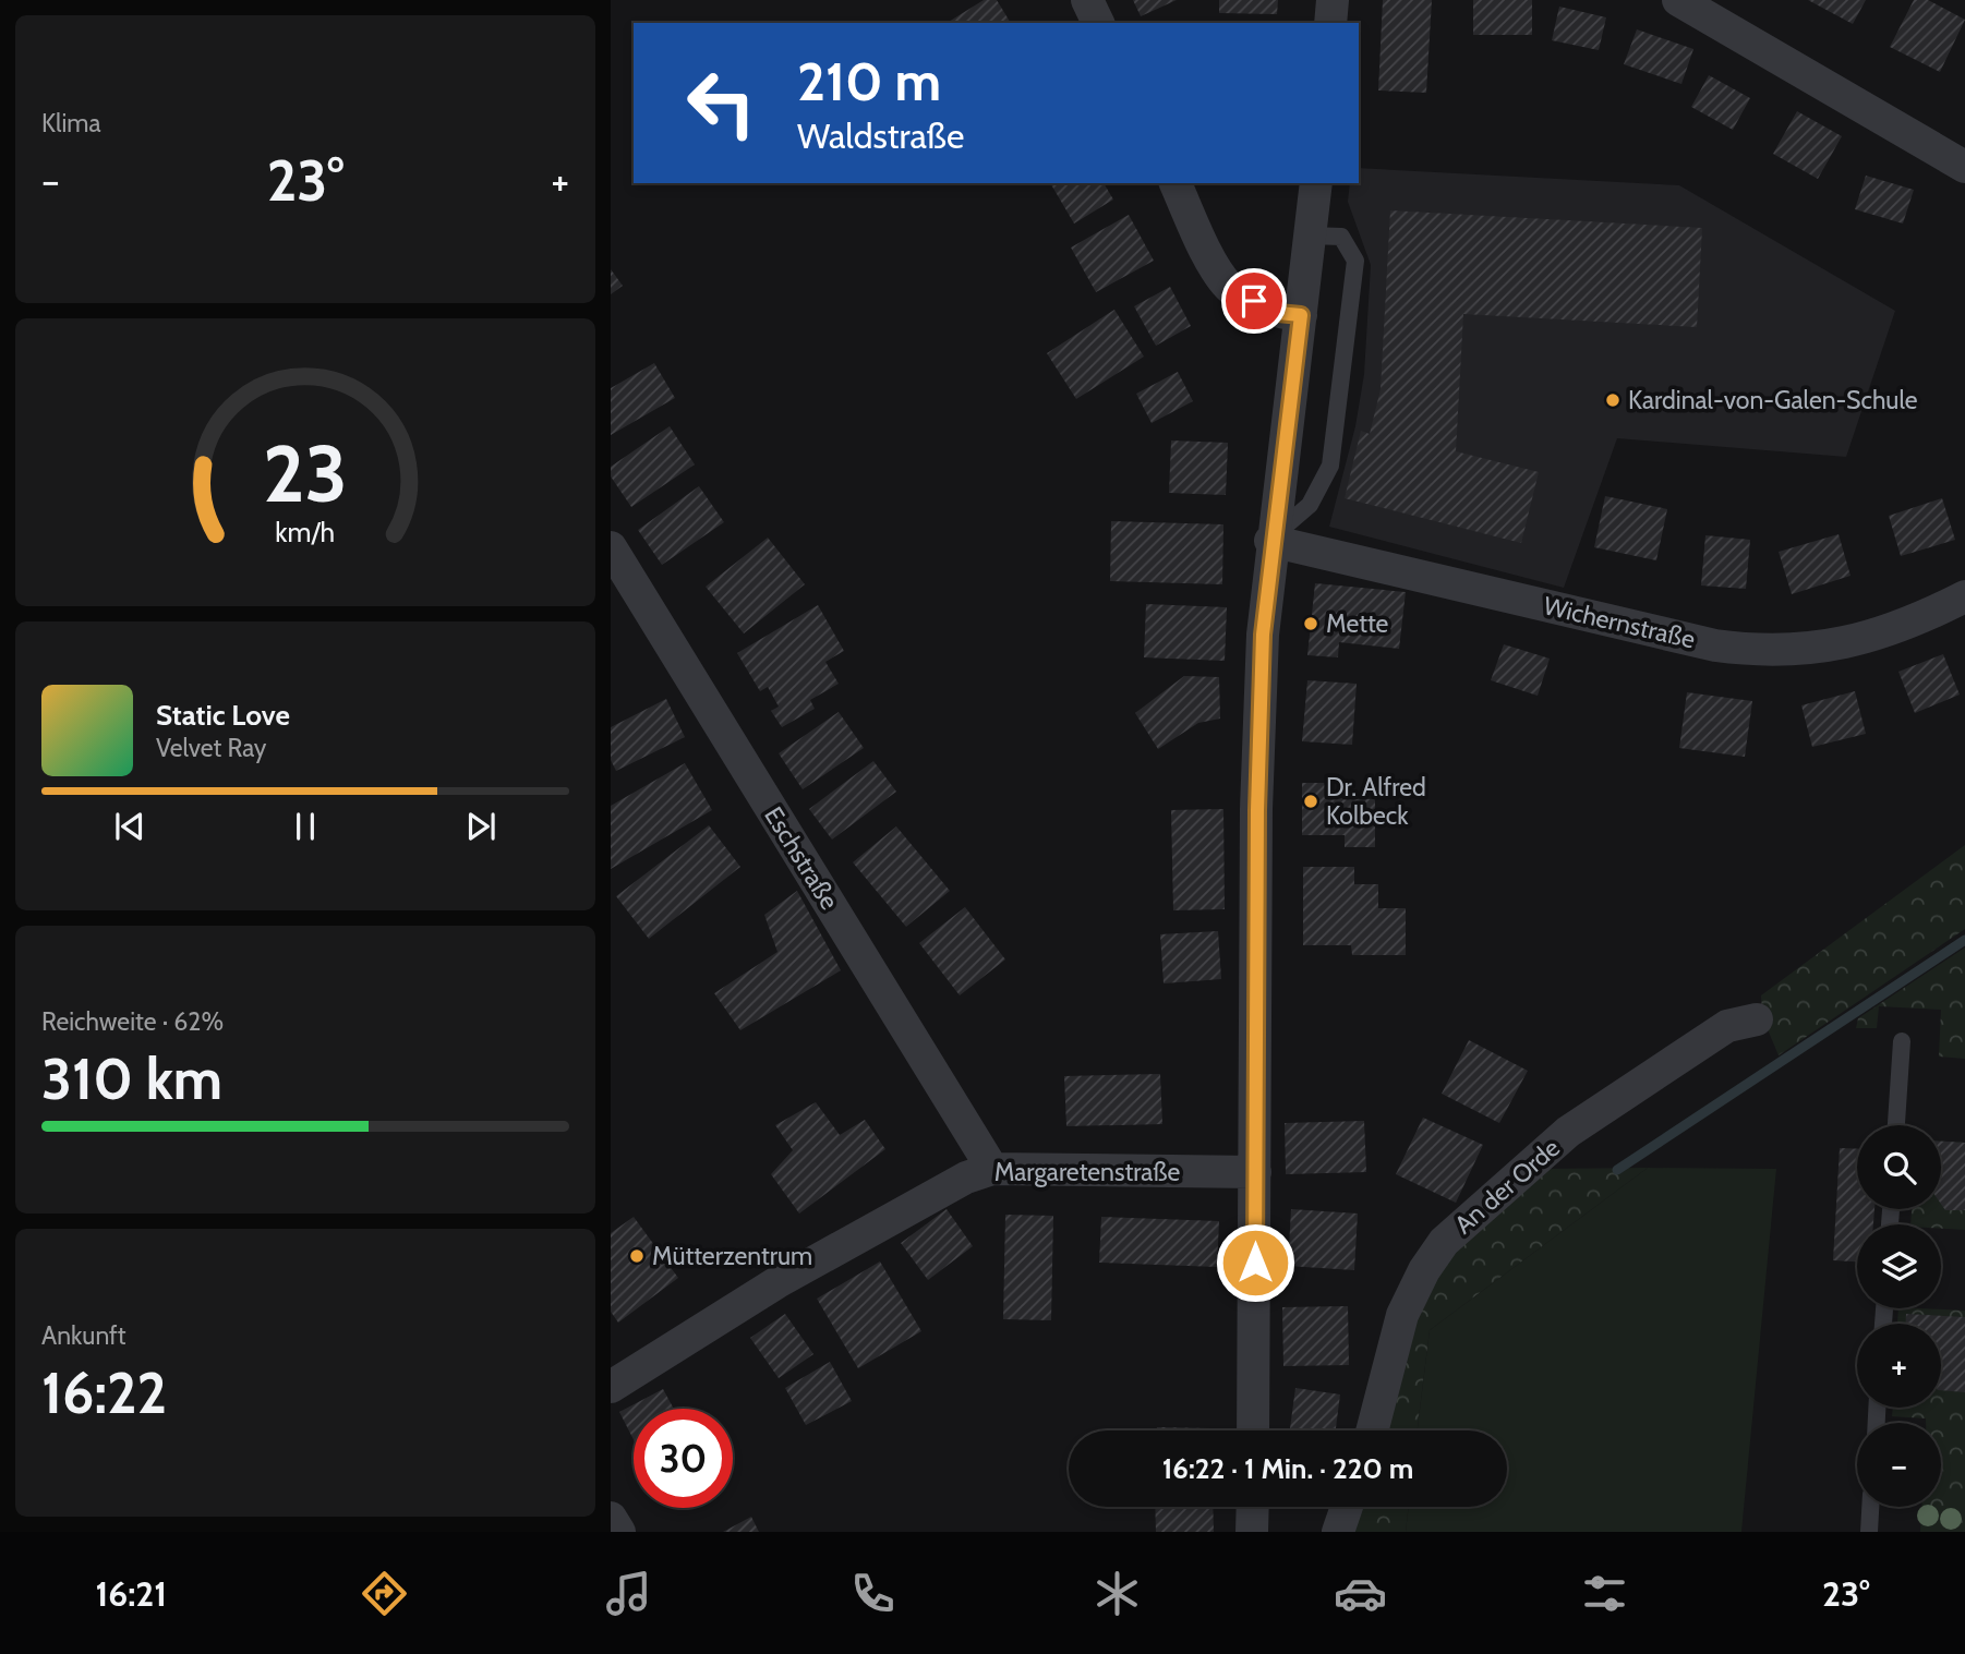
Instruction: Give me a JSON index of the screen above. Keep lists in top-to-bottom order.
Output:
{
  "streets": {
    "street": [
      "Wichernstraße",
      "Eschstraße",
      "Margaretenstraße",
      "An der Orde"
    ]
  },
  "crossings": [
    ["Eschstraße", "Margaretenstraße"]
  ],
  "places": [
    "Kardinal-von-Galen-Schule",
    "Mette",
    "Dr. Alfred Kolbeck",
    "Mütterzentrum"
  ],
  "page": {
    "tile": [
      "Klima",
      ["Reichweite · 62%", "310 km"],
      ["Ankunft", "16:22"]
    ],
    "turn": ["210 m", "Waldstraße"],
    "heat": ["−", "23°", "+"],
    "song": ["Static Love", "Velvet Ray"],
    "map_buttons": ["+", "−"],
    "limit": "30",
    "trip": "16:22 · 1 Min. · 220 m",
    "tabs": ["16:21", "23°"],
    "gauge": ["23", "km/h"]
  }
}
